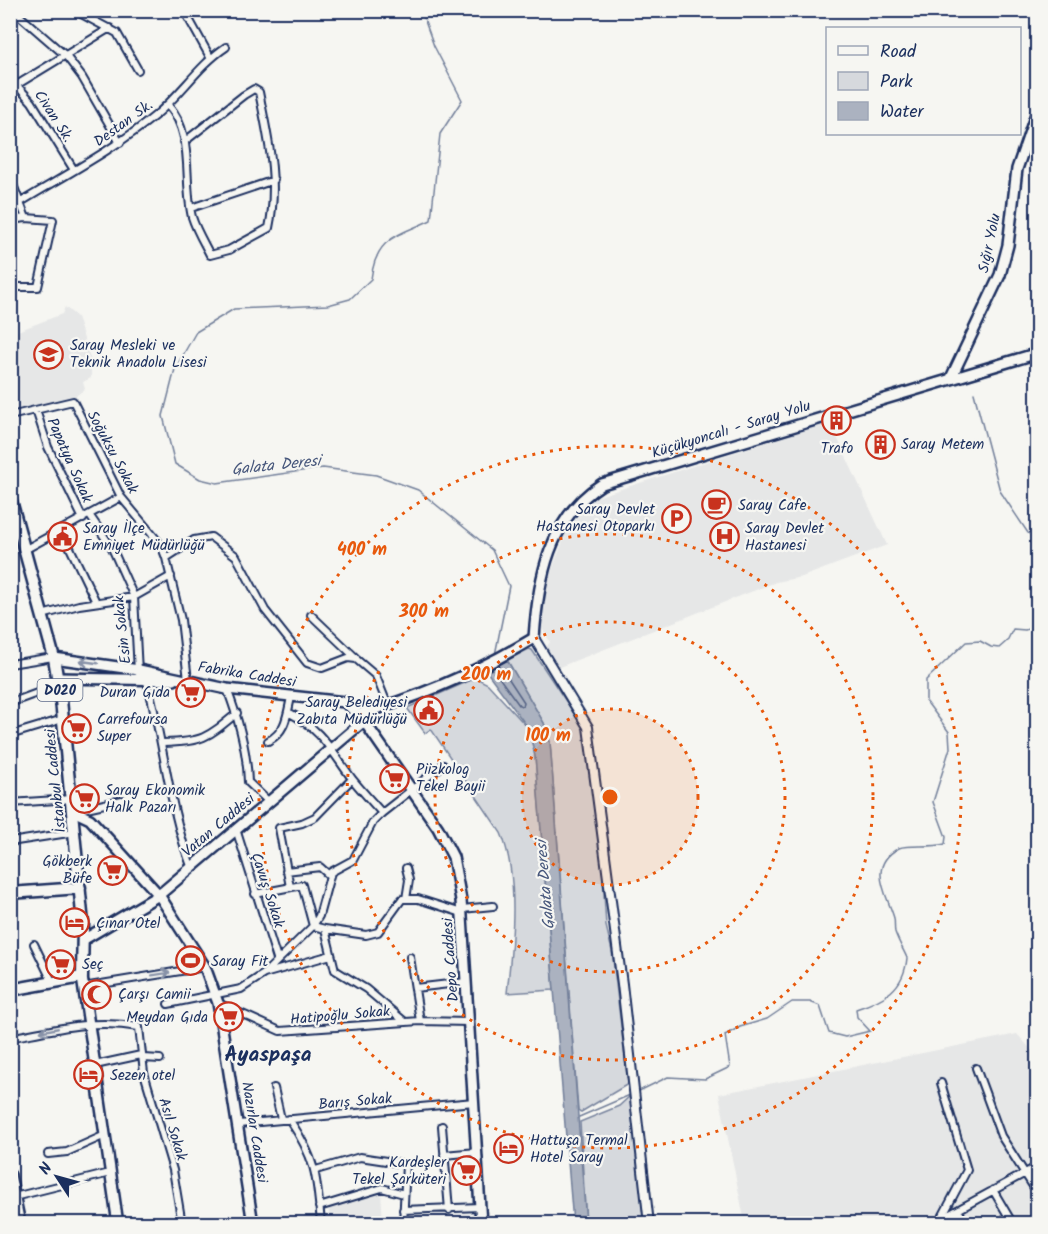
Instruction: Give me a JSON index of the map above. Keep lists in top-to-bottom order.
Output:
{
  "streets": {
    "highway": ["D020", "İstanbul Caddesi"],
    "main road": [
      "Sığır Yolu",
      "Küçükyoncalı - Saray Yolu",
      "Fabrika Caddesi",
      "Vatan Caddesi",
      "Depo Caddesi",
      "Nazırlar Caddesi"
    ],
    "street": [
      "Civan Sk.",
      "Destan Sk.",
      "Soğuksu Sokak",
      "Papatya Sokak",
      "Esin Sokak",
      "Çavuş Sokak",
      "Hatipoğlu Sokak",
      "Barış Sokak",
      "Asıl Sokak"
    ]
  },
  "crossings": [
    ["Civan Sk.", "Destan Sk."],
    ["Sığır Yolu", "Küçükyoncalı - Saray Yolu"],
    ["Küçükyoncalı - Saray Yolu", "Vatan Caddesi"],
    ["Soğuksu Sokak", "Papatya Sokak"],
    ["Soğuksu Sokak", "Fabrika Caddesi"],
    ["Papatya Sokak", "Esin Sokak"],
    ["Esin Sokak", "Fabrika Caddesi"],
    ["Fabrika Caddesi", "İstanbul Caddesi"],
    ["Fabrika Caddesi", "Vatan Caddesi"],
    ["Fabrika Caddesi", "Depo Caddesi"],
    ["D020", "İstanbul Caddesi"],
    ["D020", "Vatan Caddesi"],
    ["İstanbul Caddesi", "Nazırlar Caddesi"],
    ["Vatan Caddesi", "Çavuş Sokak"],
    ["Vatan Caddesi", "Depo Caddesi"],
    ["Vatan Caddesi", "Nazırlar Caddesi"],
    ["Depo Caddesi", "Hatipoğlu Sokak"],
    ["Depo Caddesi", "Barış Sokak"],
    ["Hatipoğlu Sokak", "Nazırlar Caddesi"],
    ["Barış Sokak", "Nazırlar Caddesi"]
  ],
  "districts": ["Ayaspaşa"],
  "water": ["Galata Deresi"],
  "places": {
    "school or university": ["Saray Mesleki ve Teknik Anadolu Lisesi"],
    "building": ["Trafo", "Saray Metem"],
    "cafe": ["Saray Cafe"],
    "parking": ["Saray Devlet Hastanesi Otoparkı"],
    "public building": ["Saray İlçe Emniyet Müdürlüğü", "Saray Belediyesi Zabıta Müdürlüğü"],
    "hospital": ["Saray Devlet Hastanesi"],
    "supermarket": [
      "Duran Gıda",
      "Carrefoursa Super",
      "Piizkolog Tekel Bayii",
      "Saray Ekonomik Halk Pazarı",
      "Gökberk Büfe",
      "Seç",
      "Meydan Gıda",
      "Kardeşler Tekel Şarküteri"
    ],
    "hotel": ["Çınar Otel", "Sezen otel", "Hattuşa Termal Hotel Saray"],
    "sports": ["Saray Fit"],
    "mosque": ["Çarşı Camii"]
  },
  "legend": ["Road", "Park", "Water"],
  "north": "top left",
  "rings": [
    "400 m",
    "300 m",
    "200 m",
    "100 m"
  ]
}
